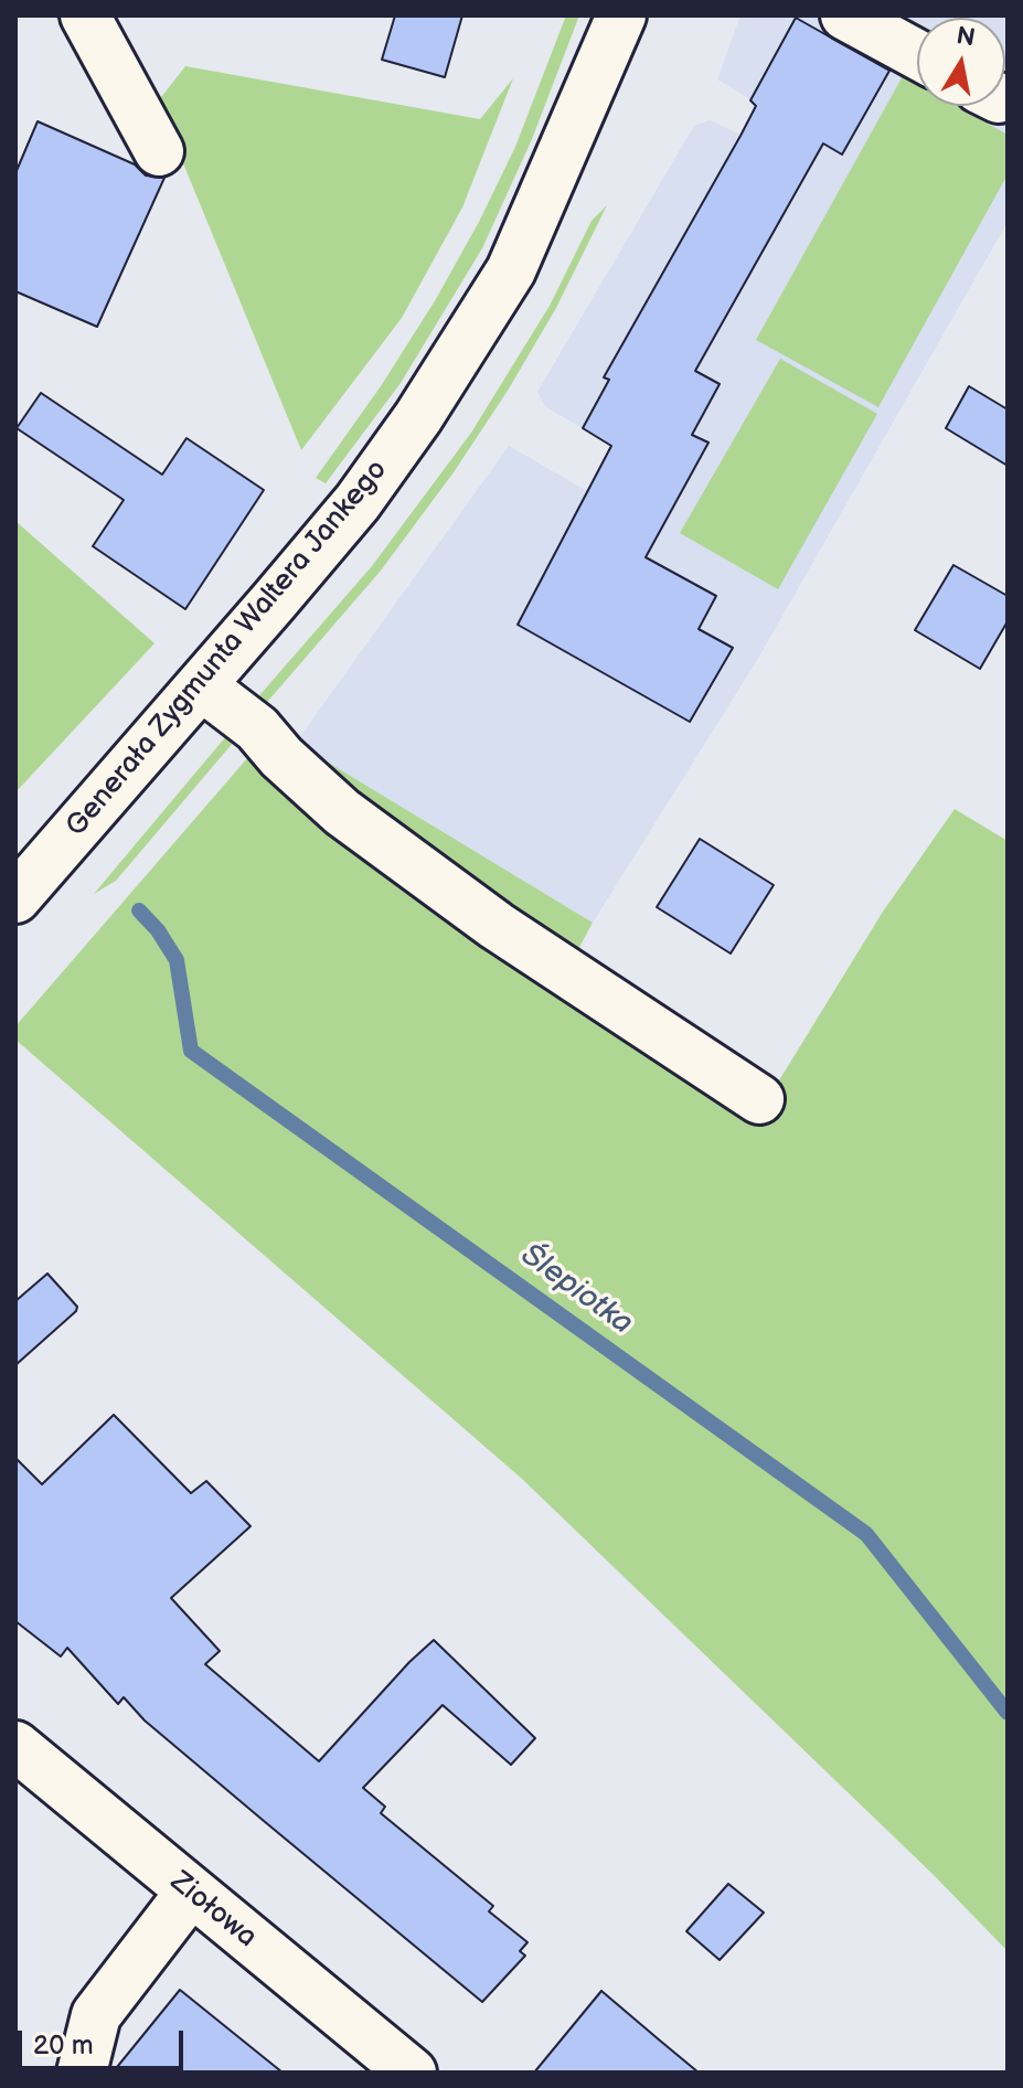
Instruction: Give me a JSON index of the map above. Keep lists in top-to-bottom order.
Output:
{
  "streets": {
    "street": ["Generała Zygmunta Waltera Jankego", "Ziołowa"]
  },
  "water": ["Ślepiotka"],
  "scale_bar": "20 m",
  "north": "top"
}
